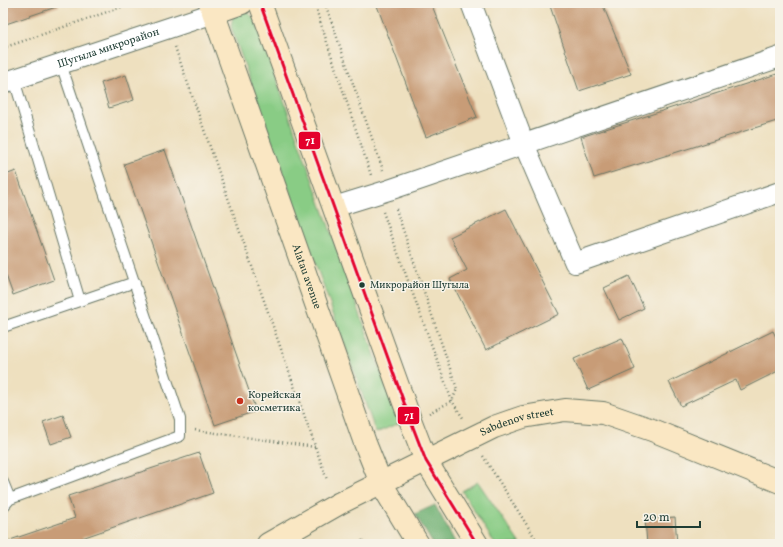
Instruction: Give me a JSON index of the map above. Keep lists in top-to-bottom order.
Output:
{
  "streets": {
    "main road": ["Alatau avenue", "Sabdenov street"],
    "street": ["Шугыла микрорайон"]
  },
  "crossings": [
    ["Шугыла микрорайон", "Alatau avenue"],
    ["Alatau avenue", "Sabdenov street"]
  ],
  "places": ["Микрорайон Шугыла", "Корейская косметика"],
  "lines": ["transit line 71"],
  "scale_bar": "20 m"
}
